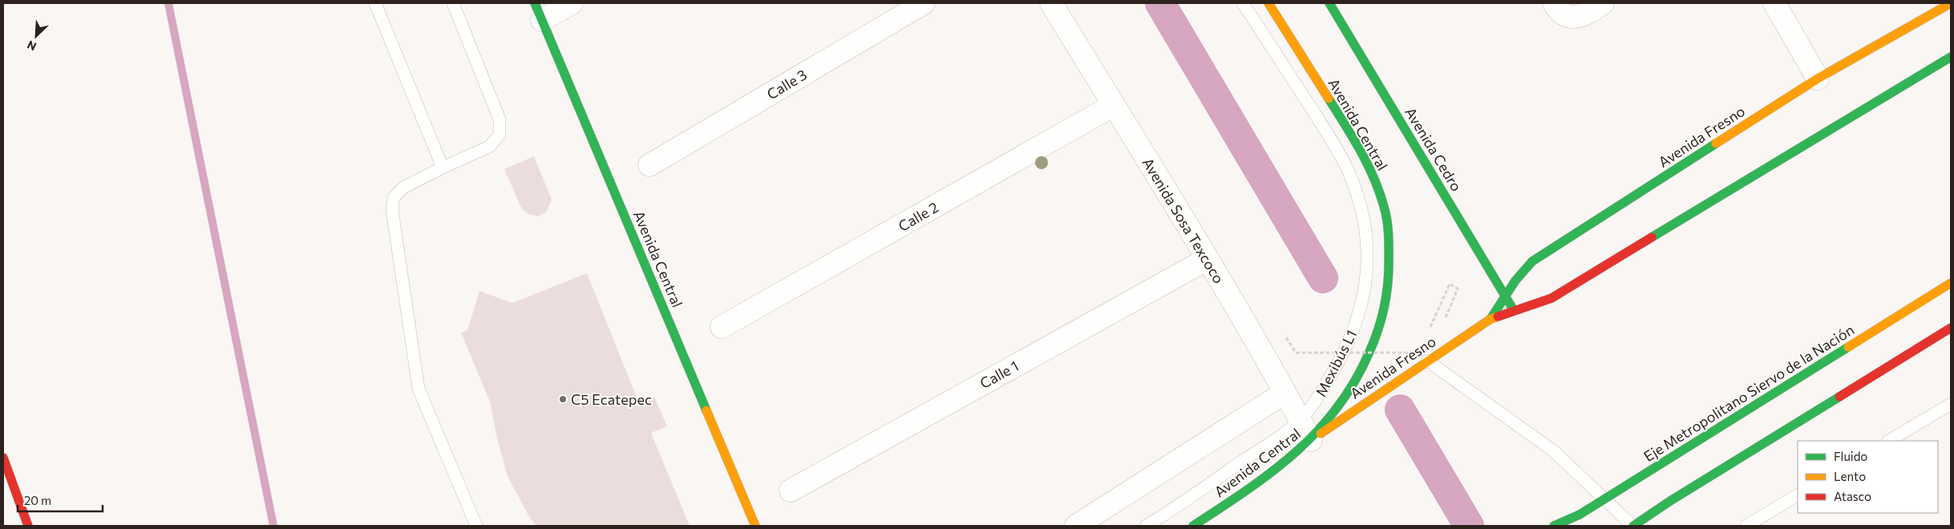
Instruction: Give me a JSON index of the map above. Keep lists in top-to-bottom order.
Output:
{
  "streets": {
    "main road": [
      "Avenida Central",
      "Avenida Fresno",
      "Avenida Cedro",
      "Eje Metropolitano Siervo de la Nación"
    ],
    "street": [
      "Calle 3",
      "Calle 2",
      "Avenida Sosa Texcoco",
      "Calle 1"
    ],
    "lane": ["Mexibús L1"]
  },
  "crossings": [
    ["Avenida Central", "Avenida Fresno"],
    ["Avenida Central", "Avenida Sosa Texcoco"],
    ["Avenida Fresno", "Avenida Cedro"],
    ["Avenida Fresno", "Avenida Sosa Texcoco"],
    ["Calle 2", "Avenida Sosa Texcoco"],
    ["Avenida Sosa Texcoco", "Mexibús L1"],
    ["Avenida Sosa Texcoco", "Calle 1"]
  ],
  "places": ["C5 Ecatepec"],
  "legend": ["Fluido", "Lento", "Atasco"],
  "scale_bar": "20 m",
  "north": "bottom left"
}
